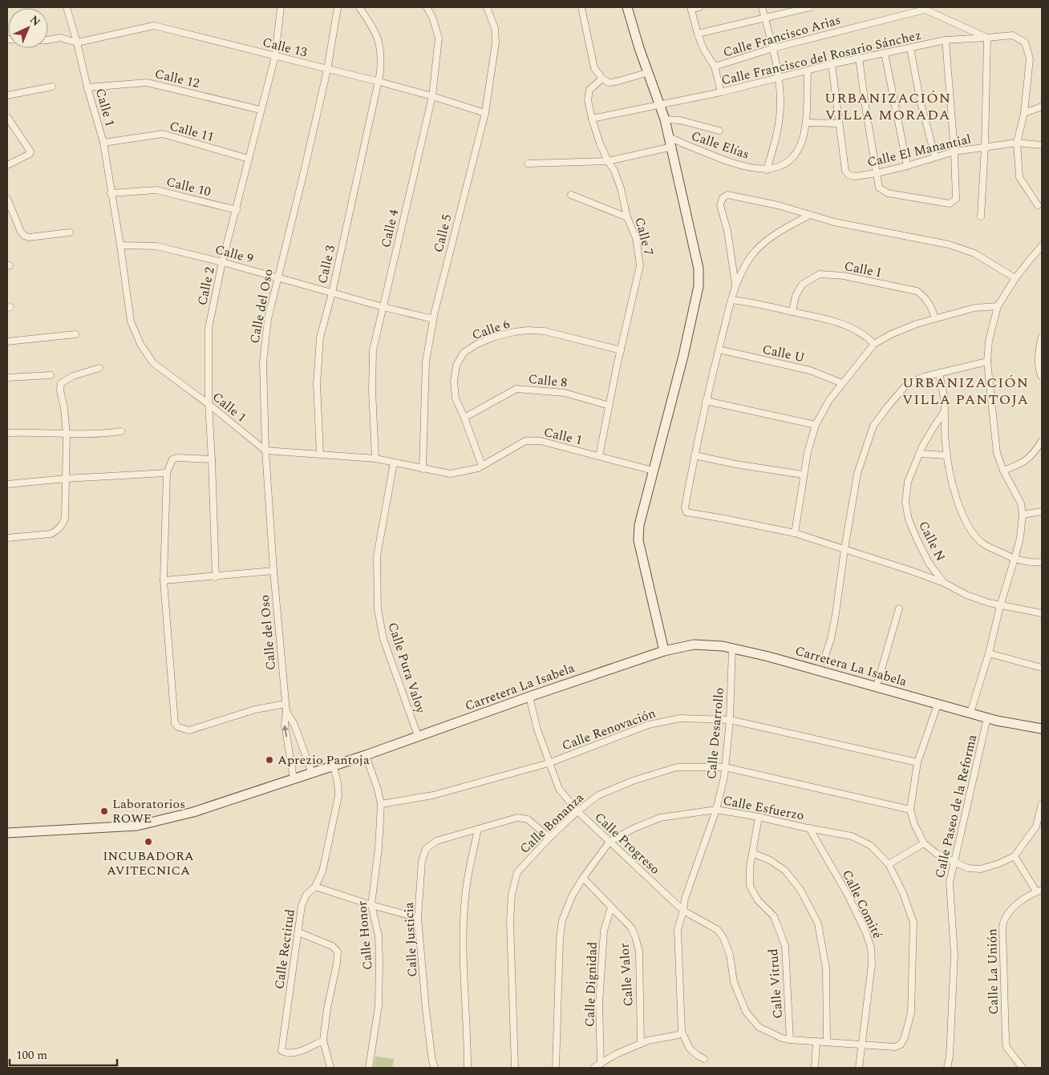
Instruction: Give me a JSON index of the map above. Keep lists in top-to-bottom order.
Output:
{
  "streets": {
    "main road": ["Carretera La Isabela"],
    "street": [
      "Calle Francisco Arias",
      "Calle 13",
      "Calle Francisco del Rosario Sánchez",
      "Calle 12",
      "Calle 1",
      "Calle 11",
      "Calle Elías",
      "Calle El Manantial",
      "Calle 10",
      "Calle 4",
      "Calle 5",
      "Calle 7",
      "Calle 9",
      "Calle 3",
      "Calle I",
      "Calle 2",
      "Calle del Oso",
      "Calle 6",
      "Calle U",
      "Calle 8",
      "Calle N",
      "Calle Pura Valoy",
      "Calle Renovación",
      "Calle Desarrollo",
      "Calle Paseo de la Reforma",
      "Calle Esfuerzo",
      "Calle Bonanza",
      "Calle Progreso",
      "Calle Comité",
      "Calle Honor",
      "Calle Justicia",
      "Calle Rectitud",
      "Calle La Unión",
      "Calle Valor",
      "Calle Vitrud",
      "Calle Dignidad"
    ]
  },
  "crossings": [
    ["Calle 13", "Calle 1"],
    ["Calle 13", "Calle 4"],
    ["Calle 13", "Calle 5"],
    ["Calle 13", "Calle 3"],
    ["Calle 13", "Calle 2"],
    ["Calle 13", "Calle del Oso"],
    ["Calle Francisco del Rosario Sánchez", "Calle Elías"],
    ["Calle Francisco del Rosario Sánchez", "Calle 7"],
    ["Calle 12", "Calle 1"],
    ["Calle 12", "Calle 2"],
    ["Calle 1", "Calle 11"],
    ["Calle 1", "Calle 10"],
    ["Calle 1", "Calle 4"],
    ["Calle 1", "Calle 5"],
    ["Calle 1", "Calle 7"],
    ["Calle 1", "Calle 9"],
    ["Calle 1", "Calle 3"],
    ["Calle 1", "Calle 2"],
    ["Calle 1", "Calle del Oso"],
    ["Calle 1", "Calle 6"],
    ["Calle 1", "Calle Pura Valoy"],
    ["Calle 11", "Calle 2"],
    ["Calle 10", "Calle 2"],
    ["Calle 4", "Calle 9"],
    ["Calle 5", "Calle 9"],
    ["Calle 7", "Calle 6"],
    ["Calle 7", "Calle 8"],
    ["Calle 9", "Calle 3"],
    ["Calle 9", "Calle 2"],
    ["Calle 9", "Calle del Oso"],
    ["Calle del Oso", "Carretera La Isabela"],
    ["Calle 6", "Calle 8"],
    ["Carretera La Isabela", "Calle Pura Valoy"],
    ["Carretera La Isabela", "Calle Desarrollo"],
    ["Carretera La Isabela", "Calle Paseo de la Reforma"],
    ["Carretera La Isabela", "Calle Progreso"],
    ["Carretera La Isabela", "Calle Honor"],
    ["Carretera La Isabela", "Calle Rectitud"],
    ["Calle Renovación", "Calle Desarrollo"],
    ["Calle Renovación", "Calle Progreso"],
    ["Calle Renovación", "Calle Honor"],
    ["Calle Desarrollo", "Calle Esfuerzo"],
    ["Calle Desarrollo", "Calle Bonanza"],
    ["Calle Desarrollo", "Calle Progreso"],
    ["Calle Esfuerzo", "Calle Progreso"],
    ["Calle Esfuerzo", "Calle Comité"],
    ["Calle Esfuerzo", "Calle Valor"],
    ["Calle Esfuerzo", "Calle Vitrud"],
    ["Calle Bonanza", "Calle Progreso"],
    ["Calle Bonanza", "Calle Justicia"],
    ["Calle Progreso", "Calle Comité"],
    ["Calle Progreso", "Calle Vitrud"],
    ["Calle Valor", "Calle Dignidad"]
  ],
  "districts": ["URBANIZACIÓN VILLA MORADA", "URBANIZACIÓN VILLA PANTOJA"],
  "places": ["Aprezio Pantoja", "Laboratorios ROWE", "INCUBADORA AVITECNICA"],
  "scale_bar": "100 m",
  "north": "top right"
}
